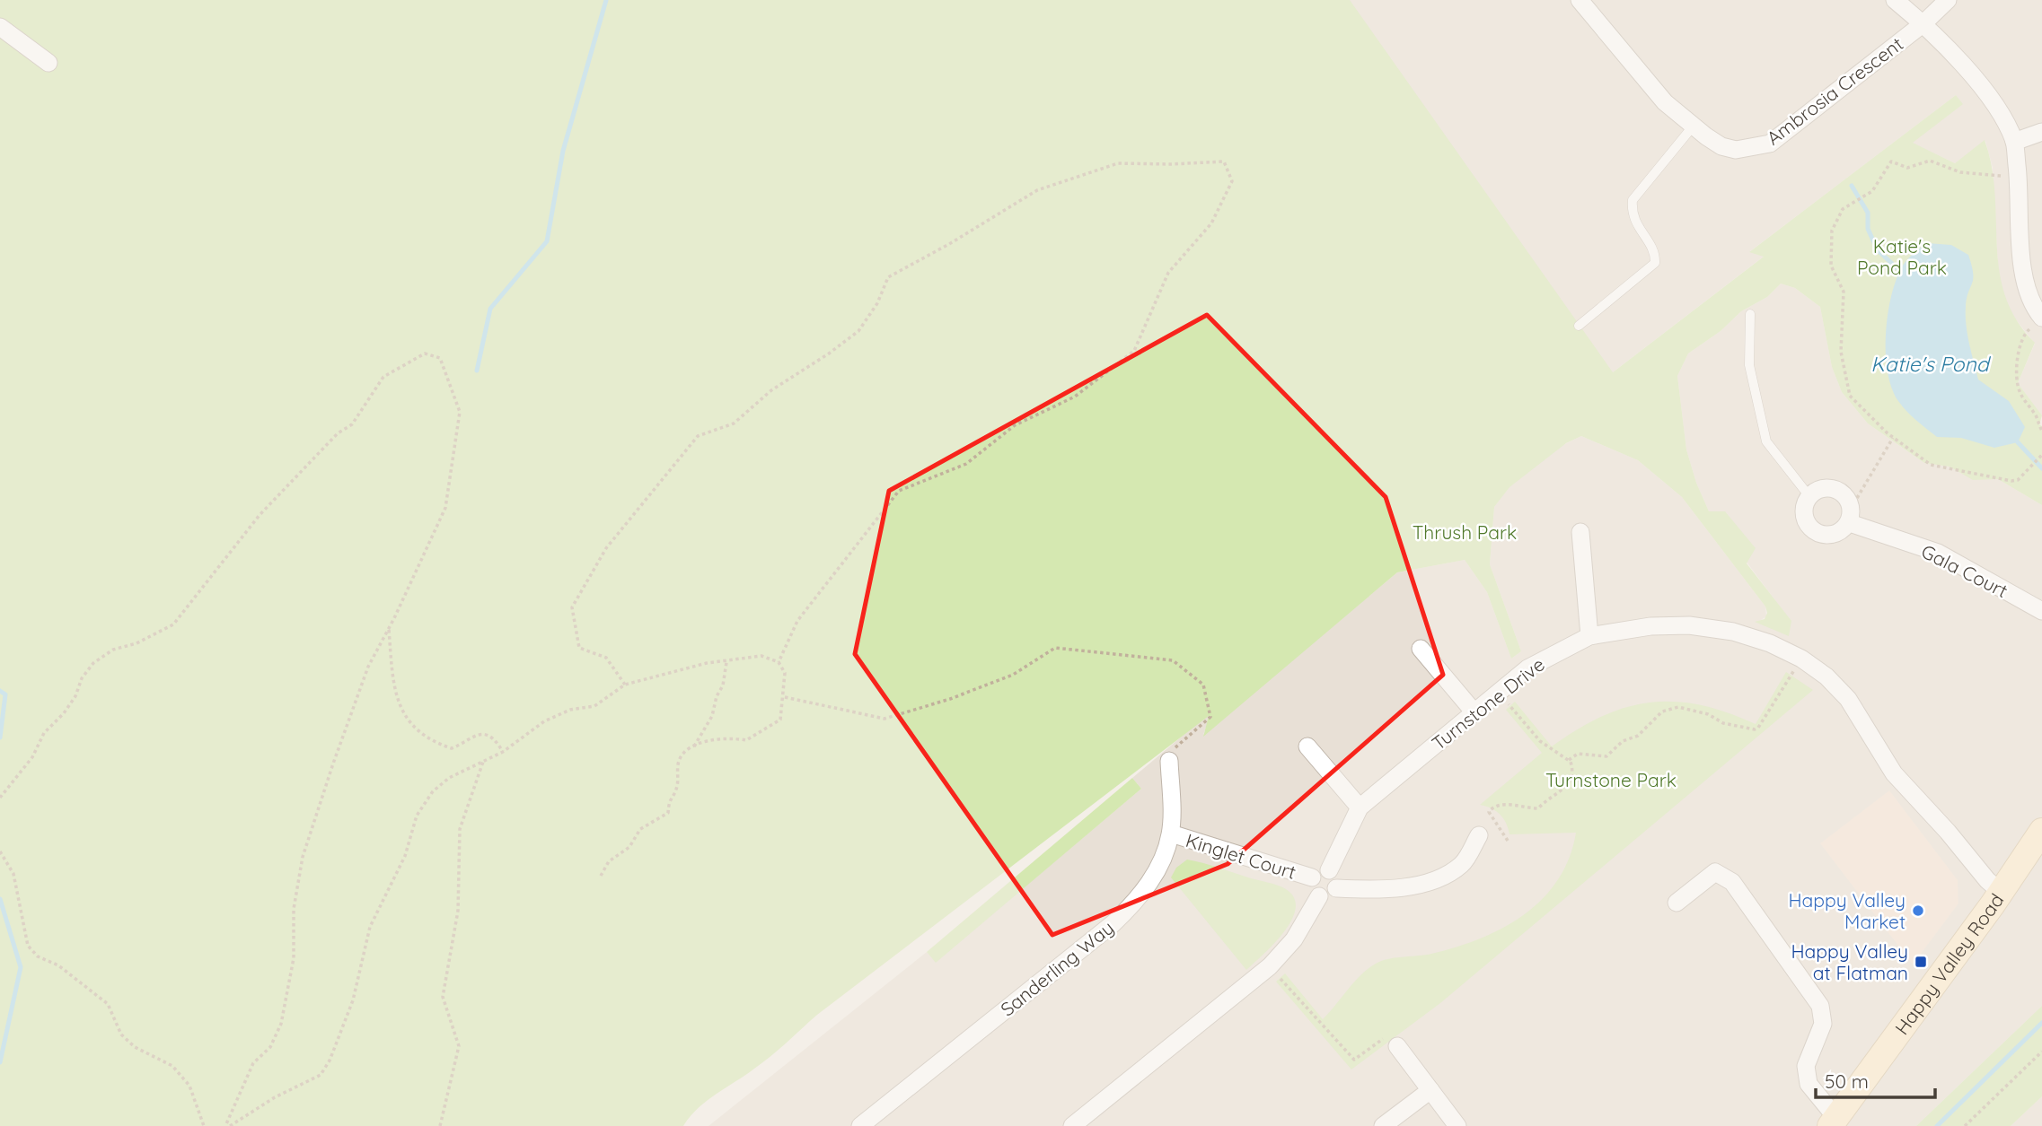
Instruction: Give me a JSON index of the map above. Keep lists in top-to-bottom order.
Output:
{
  "streets": {
    "main road": ["Happy Valley Road"],
    "street": [
      "Ambrosia Crescent",
      "Gala Court",
      "Turnstone Drive",
      "Kinglet Court",
      "Sanderling Way"
    ]
  },
  "crossings": [
    ["Turnstone Drive", "Kinglet Court"],
    ["Turnstone Drive", "Happy Valley Road"],
    ["Kinglet Court", "Sanderling Way"]
  ],
  "water": ["Katie's Pond"],
  "parks": ["Katie's Pond Park", "Thrush Park", "Turnstone Park"],
  "places": {
    "other": ["Happy Valley Market"],
    "transit": ["Happy Valley at Flatman"]
  },
  "scale_bar": "50 m"
}
